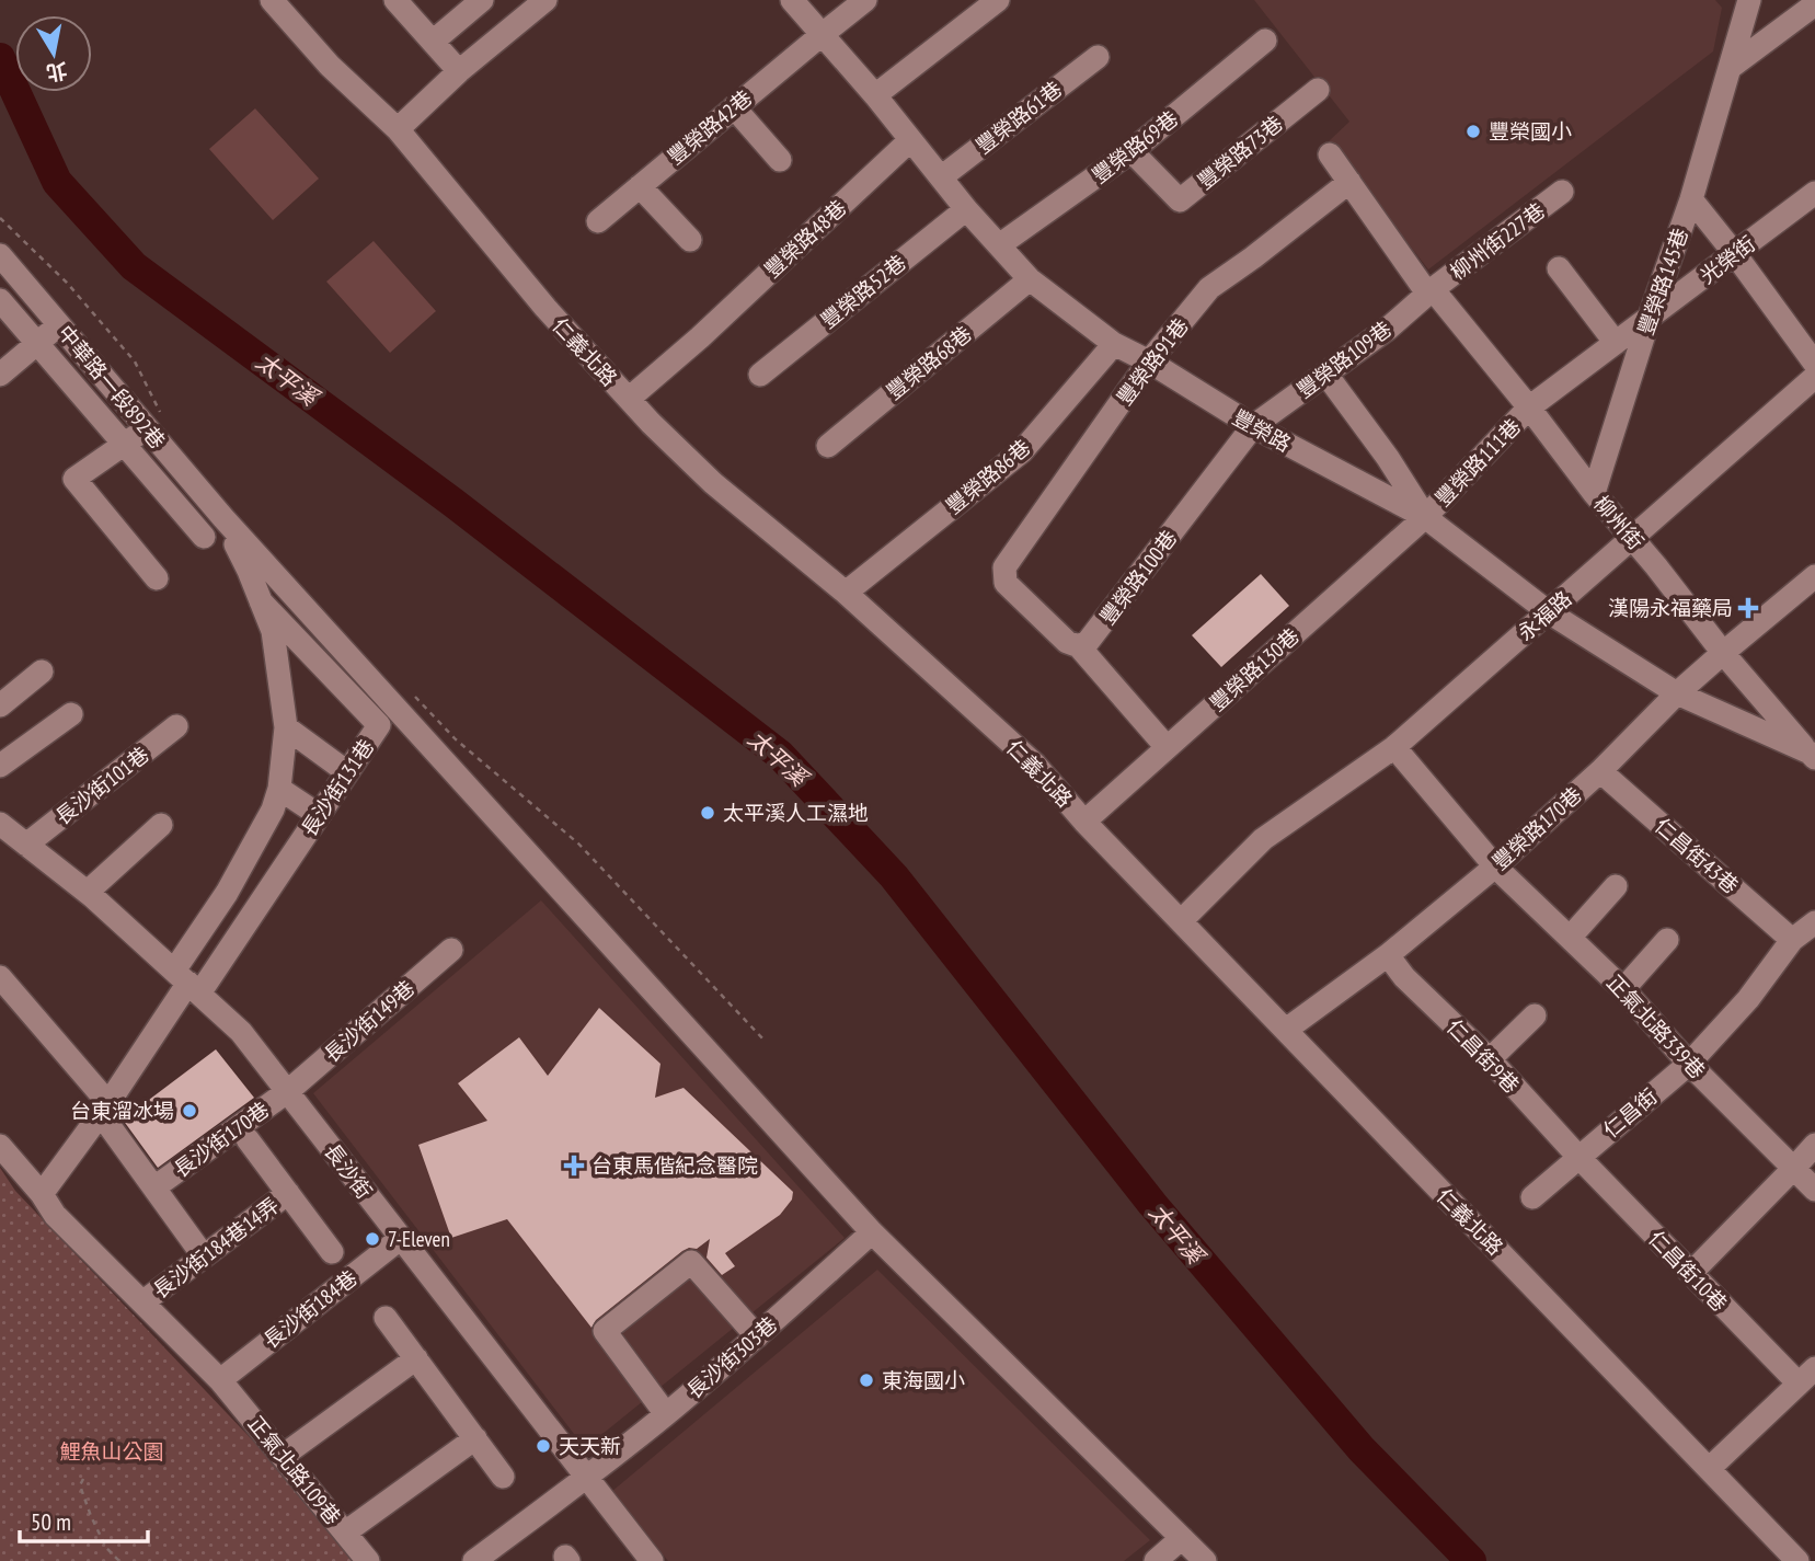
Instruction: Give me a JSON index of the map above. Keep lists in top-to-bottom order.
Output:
{
  "streets": {
    "street": [
      "豐榮路61巷",
      "豐榮路42巷",
      "豐榮路69巷",
      "豐榮路73巷",
      "豐榮路48巷",
      "柳州街227巷",
      "光榮街",
      "豐榮路145巷",
      "豐榮路52巷",
      "仁義北路",
      "豐榮路109巷",
      "豐榮路91巷",
      "豐榮路68巷",
      "中華路一段892巷",
      "豐榮路",
      "豐榮路111巷",
      "豐榮路86巷",
      "柳州街",
      "豐榮路100巷",
      "永福路",
      "豐榮路130巷",
      "長沙街101巷",
      "長沙街131巷",
      "豐榮路170巷",
      "仁昌街43巷",
      "長沙街149巷",
      "正氣北路339巷",
      "仁昌街9巷",
      "仁昌街",
      "長沙街170巷",
      "長沙街",
      "長沙街184巷14弄",
      "仁昌街10巷",
      "長沙街184巷",
      "長沙街303巷",
      "正氣北路109巷"
    ]
  },
  "crossings": [
    ["豐榮路61巷", "豐榮路"],
    ["豐榮路42巷", "豐榮路"],
    ["豐榮路69巷", "豐榮路73巷"],
    ["豐榮路69巷", "豐榮路"],
    ["豐榮路48巷", "仁義北路"],
    ["豐榮路48巷", "豐榮路"],
    ["柳州街227巷", "豐榮路109巷"],
    ["柳州街227巷", "柳州街"],
    ["光榮街", "豐榮路145巷"],
    ["光榮街", "豐榮路111巷"],
    ["光榮街", "柳州街"],
    ["豐榮路145巷", "柳州街"],
    ["豐榮路52巷", "豐榮路"],
    ["仁義北路", "豐榮路86巷"],
    ["仁義北路", "永福路"],
    ["仁義北路", "豐榮路130巷"],
    ["仁義北路", "豐榮路170巷"],
    ["豐榮路109巷", "豐榮路"],
    ["豐榮路109巷", "柳州街"],
    ["豐榮路109巷", "豐榮路100巷"],
    ["豐榮路91巷", "豐榮路"],
    ["豐榮路91巷", "柳州街"],
    ["豐榮路91巷", "豐榮路100巷"],
    ["豐榮路68巷", "豐榮路"],
    ["豐榮路", "豐榮路111巷"],
    ["豐榮路", "豐榮路86巷"],
    ["豐榮路", "柳州街"],
    ["豐榮路", "豐榮路100巷"],
    ["豐榮路", "永福路"],
    ["豐榮路", "豐榮路130巷"],
    ["豐榮路", "豐榮路170巷"],
    ["豐榮路111巷", "柳州街"],
    ["豐榮路111巷", "豐榮路130巷"],
    ["柳州街", "永福路"],
    ["柳州街", "豐榮路170巷"],
    ["永福路", "正氣北路339巷"],
    ["長沙街101巷", "長沙街"],
    ["長沙街131巷", "長沙街"],
    ["豐榮路170巷", "仁昌街43巷"],
    ["豐榮路170巷", "正氣北路339巷"],
    ["豐榮路170巷", "仁昌街9巷"],
    ["仁昌街43巷", "仁昌街"],
    ["長沙街149巷", "長沙街170巷"],
    ["長沙街149巷", "長沙街"],
    ["正氣北路339巷", "仁昌街"],
    ["仁昌街9巷", "仁昌街"],
    ["仁昌街9巷", "仁昌街10巷"],
    ["仁昌街", "仁昌街10巷"],
    ["長沙街170巷", "長沙街"],
    ["長沙街", "長沙街184巷"],
    ["長沙街", "長沙街303巷"],
    ["長沙街184巷14弄", "正氣北路109巷"],
    ["長沙街184巷", "正氣北路109巷"]
  ],
  "water": ["太平溪"],
  "parks": ["鯉魚山公園"],
  "places": {
    "other": [
      "豐榮國小",
      "太平溪人工濕地",
      "台東溜冰場",
      "7-Eleven",
      "東海國小",
      "天天新"
    ],
    "health": ["漢陽永福藥局", "台東馬偕紀念醫院"]
  },
  "scale_bar": "50 m",
  "north": "bottom"
}
